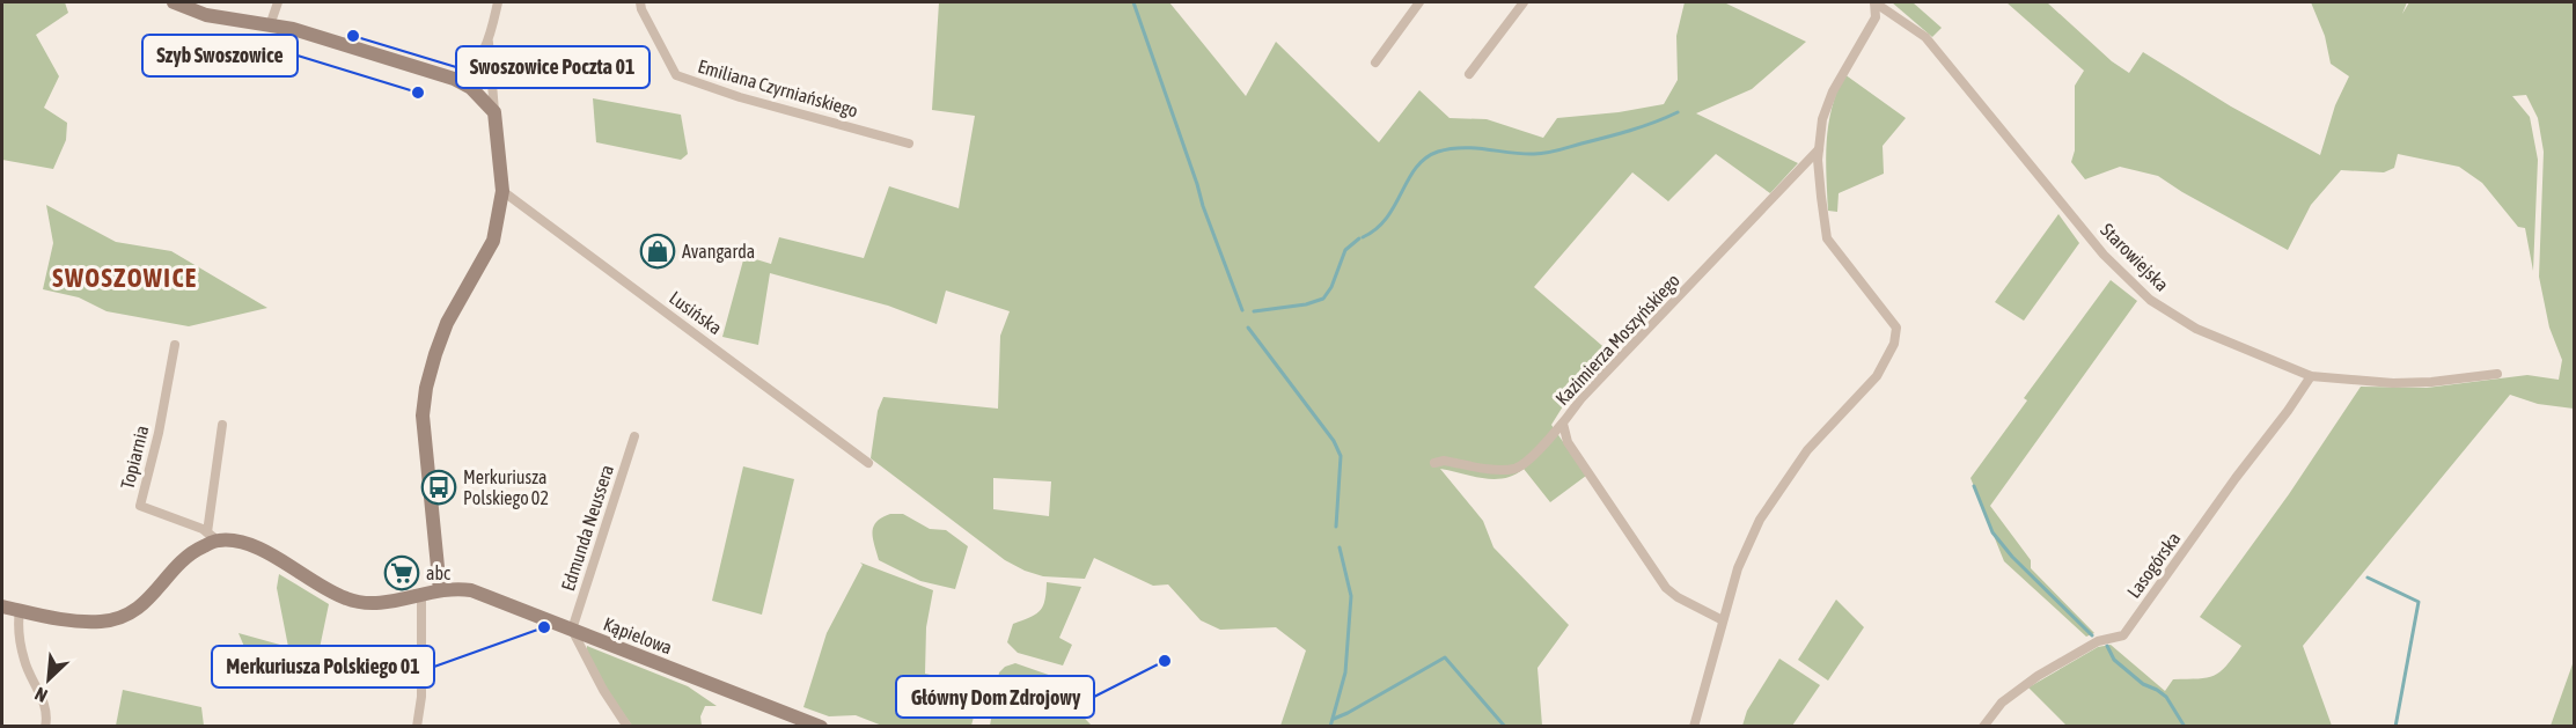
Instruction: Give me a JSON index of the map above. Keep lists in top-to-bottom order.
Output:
{
  "streets": {
    "street": [
      "Emiliana Czyrniańskiego",
      "Starowiejska",
      "Lusińska",
      "Kazimierza Moszyńskiego",
      "Topiarnia",
      "Edmunda Neussera",
      "Lasogórska",
      "Kąpielowa"
    ]
  },
  "crossings": [
    ["Starowiejska", "Lasogórska"],
    ["Topiarnia", "Kąpielowa"],
    ["Edmunda Neussera", "Kąpielowa"]
  ],
  "districts": ["SWOSZOWICE"],
  "places": {
    "other": [
      "Swoszowice Poczta 01",
      "Szyb Swoszowice",
      "Merkuriusza Polskiego 01",
      "Główny Dom Zdrojowy"
    ],
    "shop": ["Avangarda"],
    "bus stop": ["Merkuriusza Polskiego 02"],
    "supermarket": ["abc"]
  },
  "north": "bottom left"
}
